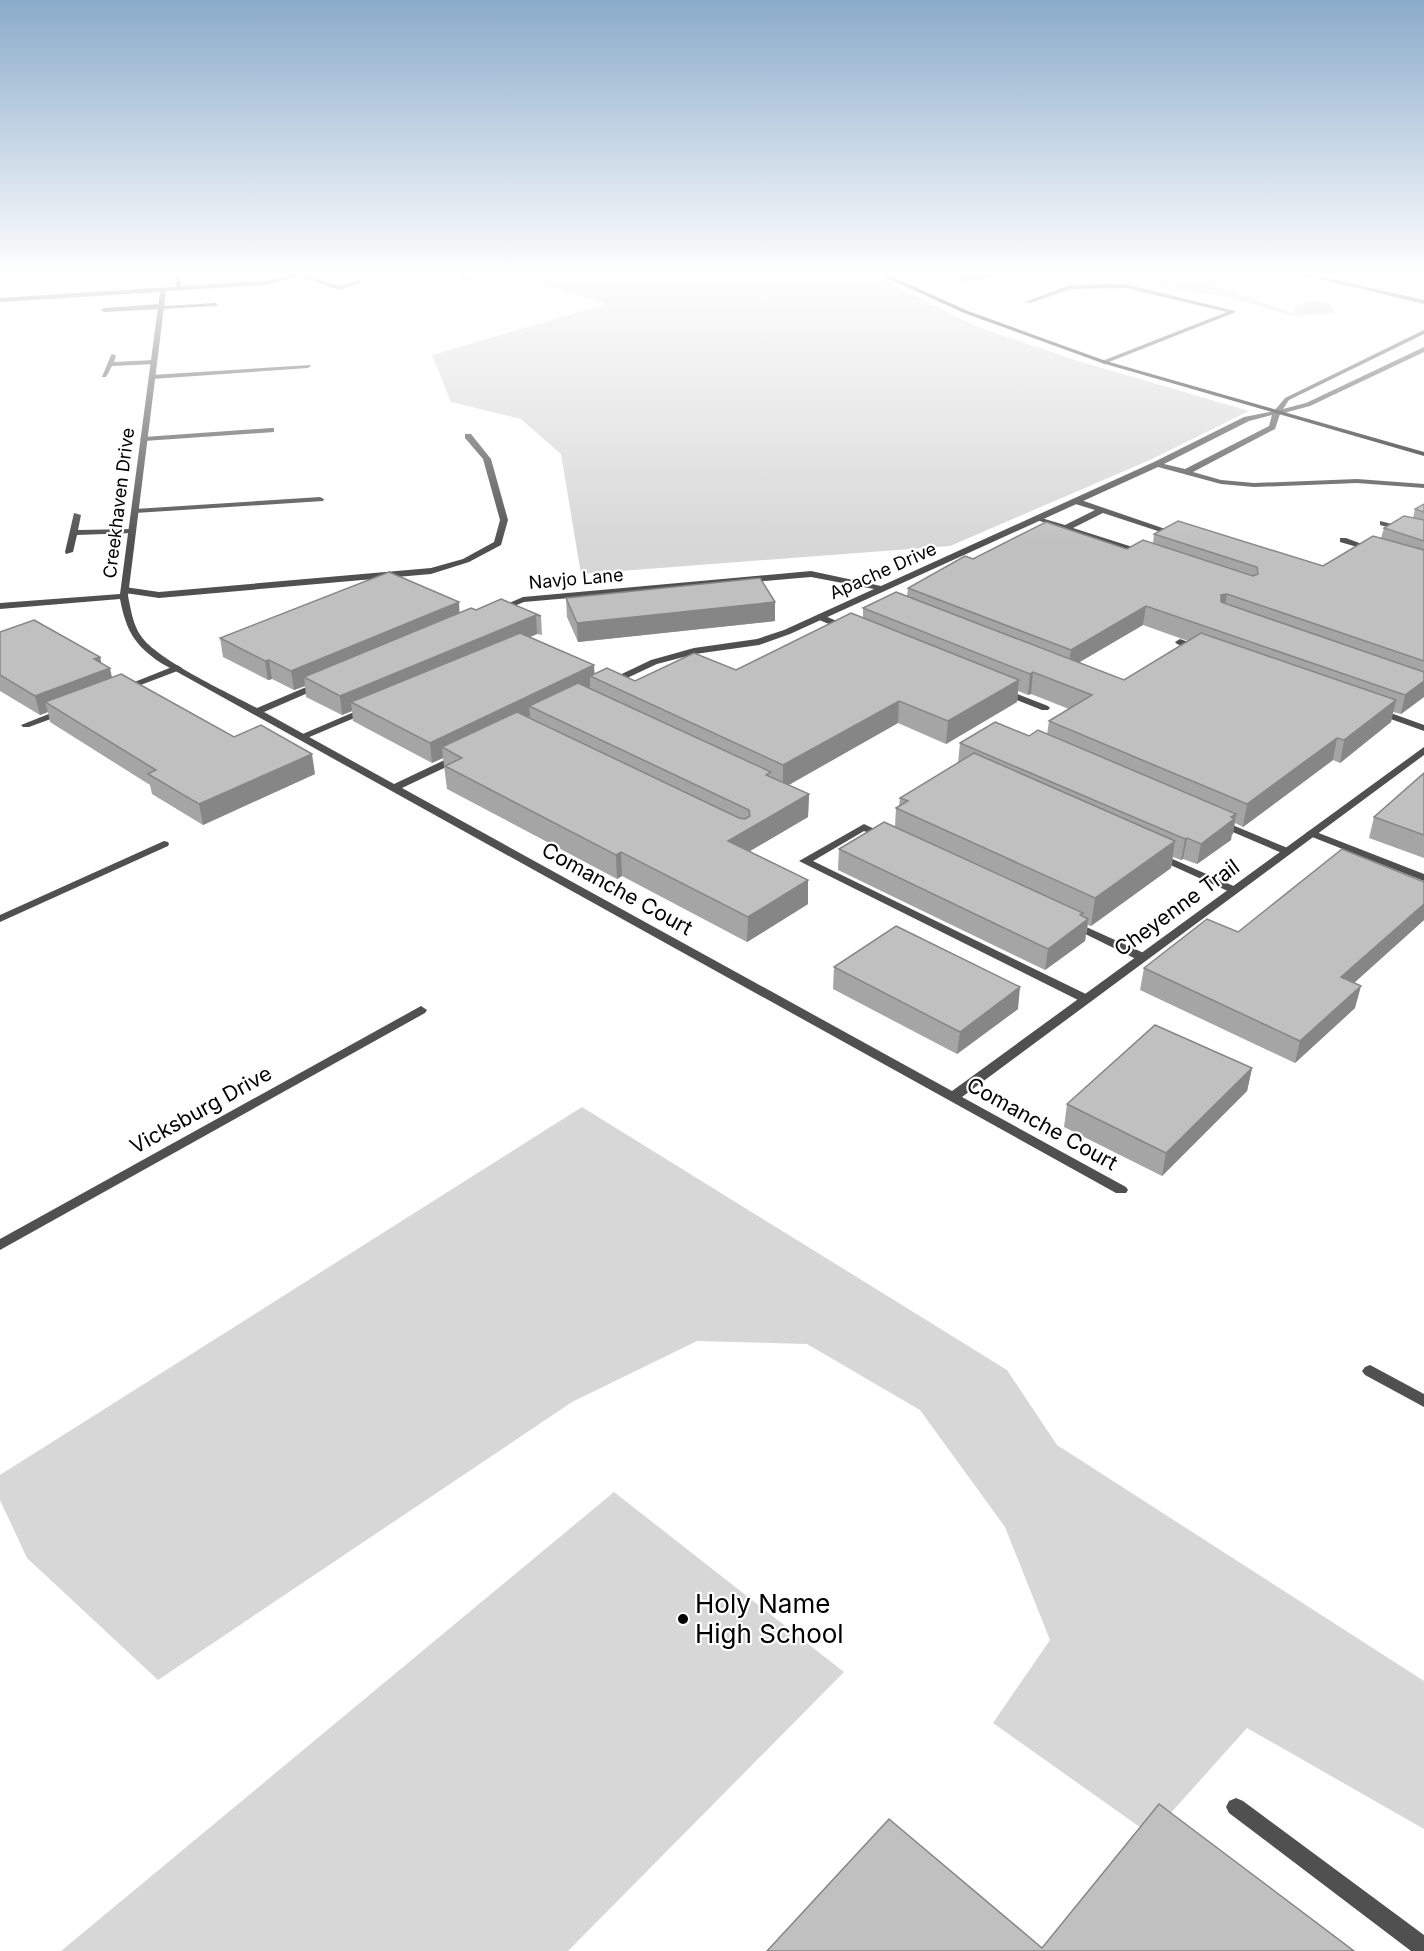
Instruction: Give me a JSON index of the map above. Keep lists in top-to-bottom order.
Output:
{
  "streets": {
    "street": [
      "Creekhaven Drive",
      "Apache Drive",
      "Navjo Lane",
      "Comanche Court",
      "Cheyenne Trail",
      "Vicksburg Drive"
    ]
  },
  "crossings": [
    ["Creekhaven Drive", "Comanche Court"],
    ["Apache Drive", "Navjo Lane"],
    ["Comanche Court", "Cheyenne Trail"]
  ],
  "places": ["Holy Name High School"]
}
